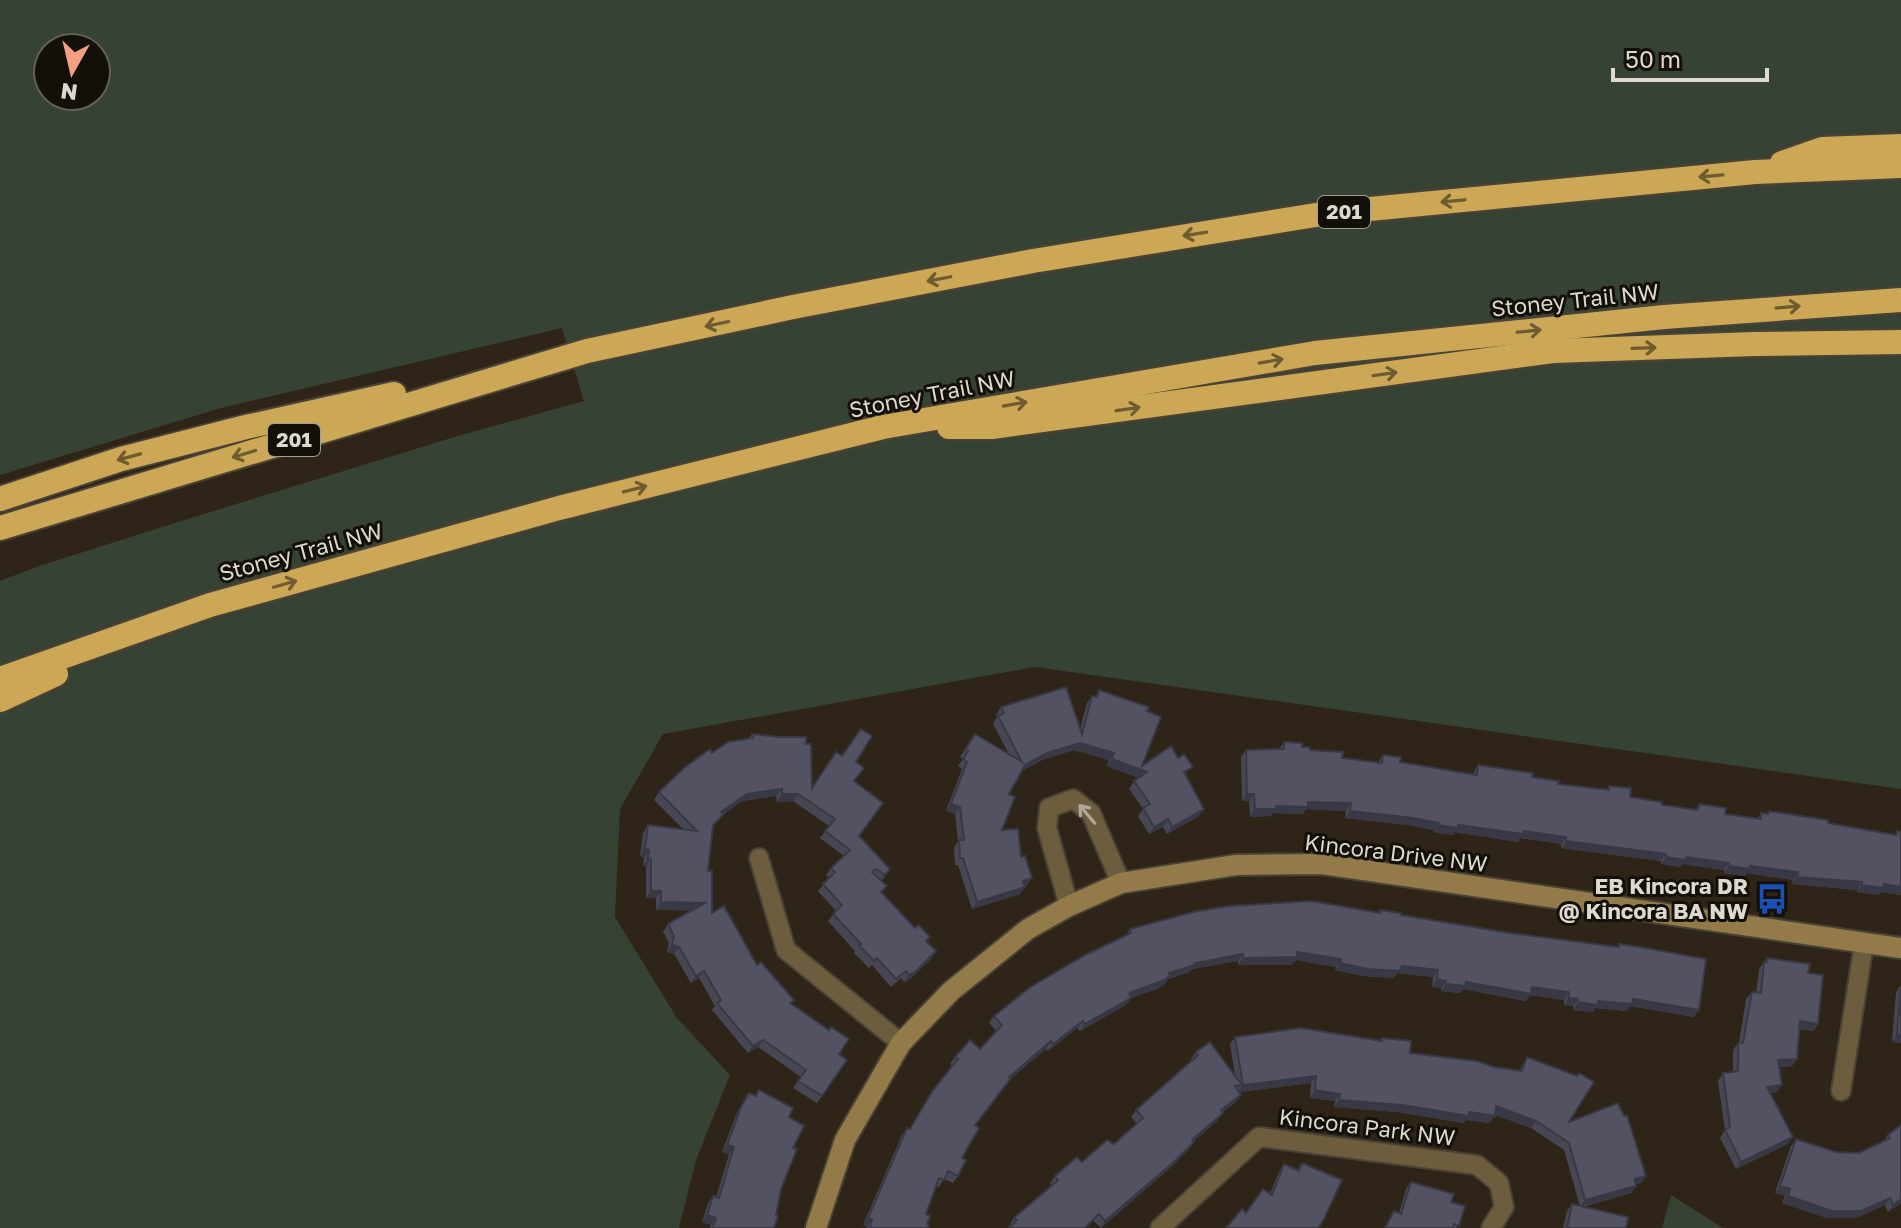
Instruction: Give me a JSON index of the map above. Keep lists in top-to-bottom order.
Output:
{
  "streets": {
    "highway": ["201", "Stoney Trail NW"],
    "street": ["Kincora Drive NW", "Kincora Park NW"]
  },
  "places": {
    "bus stop": ["EB Kincora DR @ Kincora BA NW"]
  },
  "scale_bar": "50 m",
  "north": "bottom"
}
